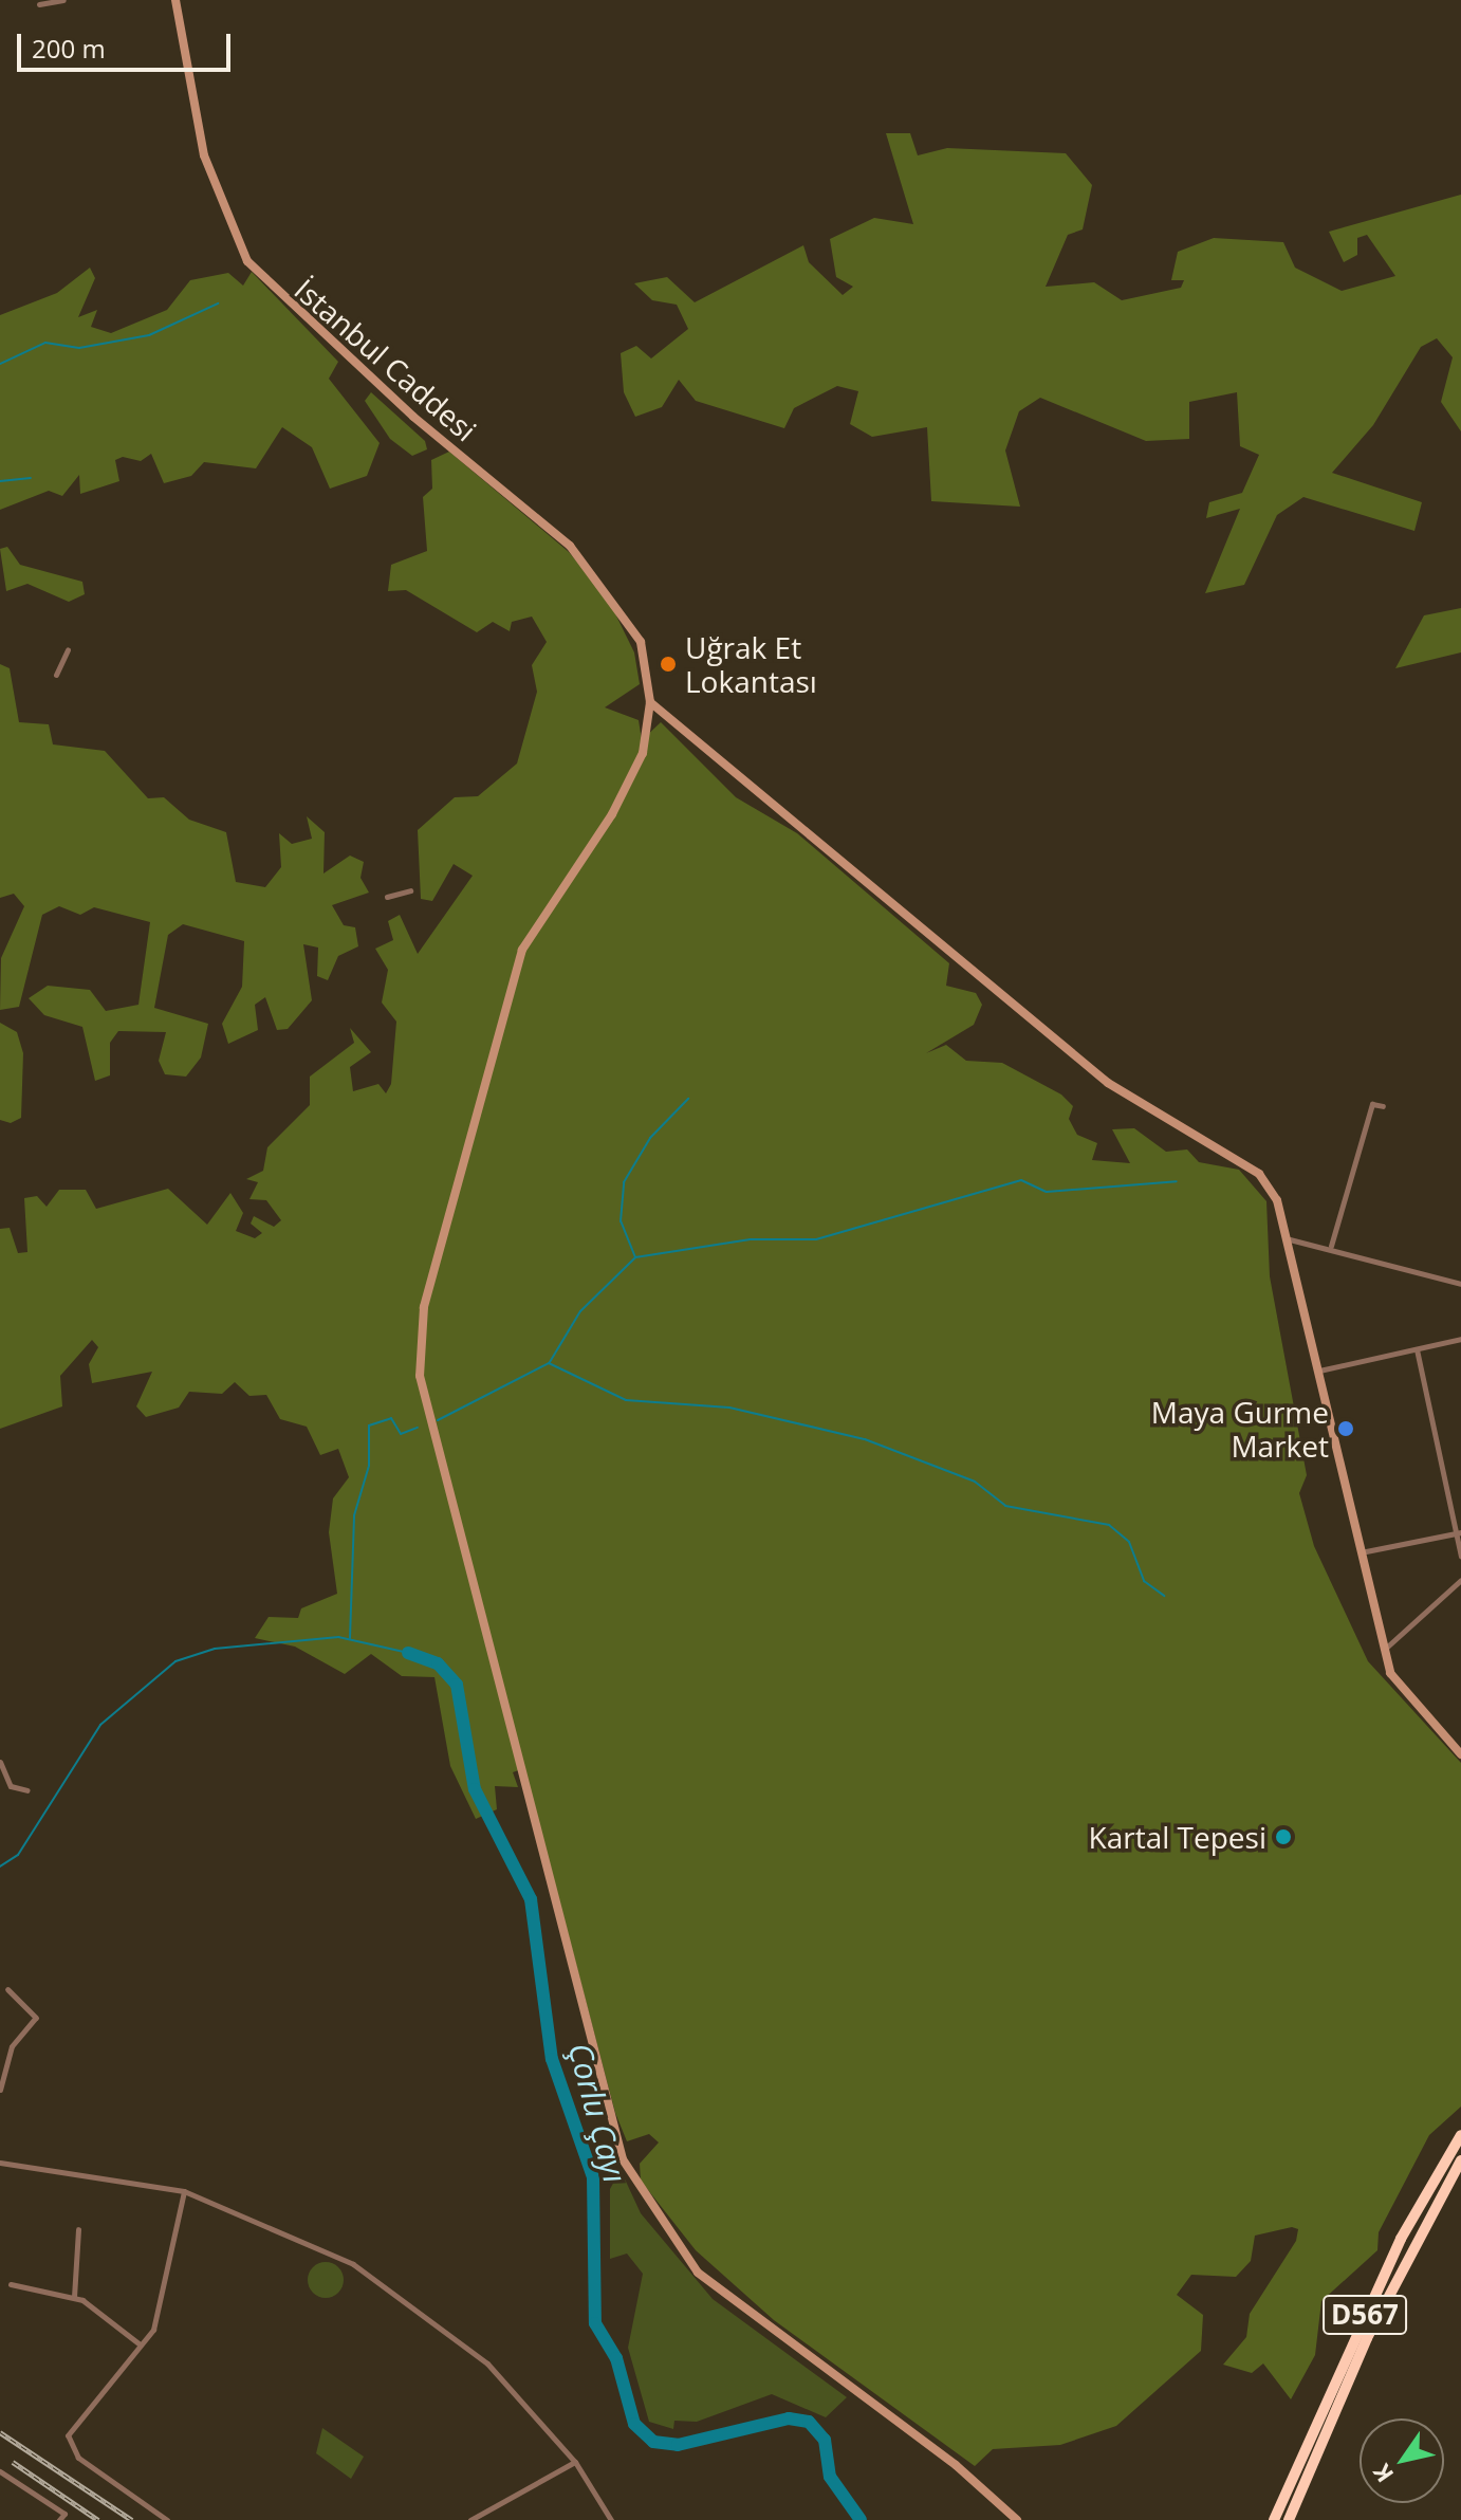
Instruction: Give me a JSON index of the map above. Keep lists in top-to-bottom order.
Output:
{
  "streets": {
    "highway": ["D567"],
    "street": ["İstanbul Caddesi"]
  },
  "water": ["Çorlu Çayı"],
  "places": ["Uğrak Et Lokantası", "Maya Gurme Market", "Kartal Tepesi"],
  "scale_bar": "200 m",
  "north": "bottom left"
}
